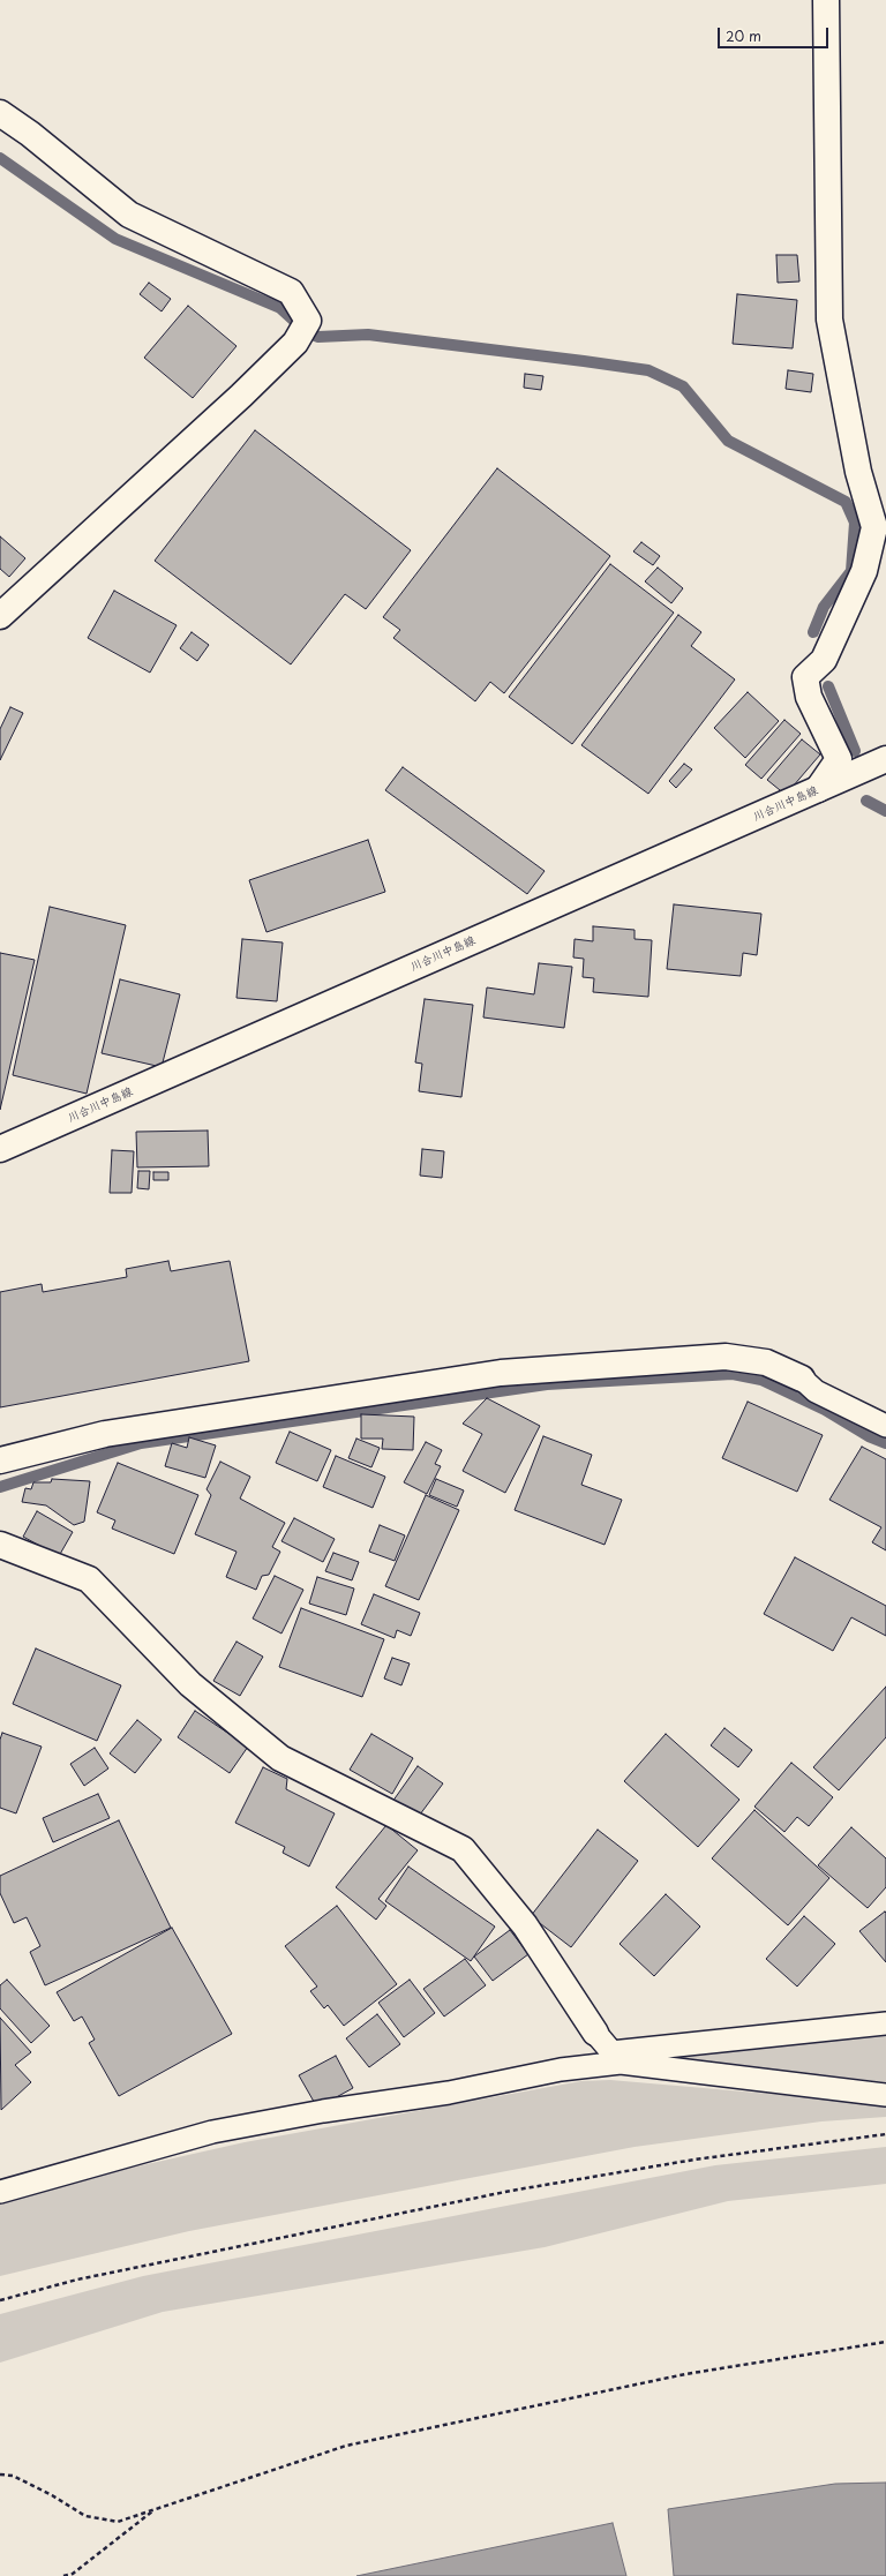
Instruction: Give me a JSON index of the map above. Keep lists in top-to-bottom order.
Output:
{
  "streets": {
    "street": ["川合川中島線"]
  },
  "scale_bar": "20 m"
}
